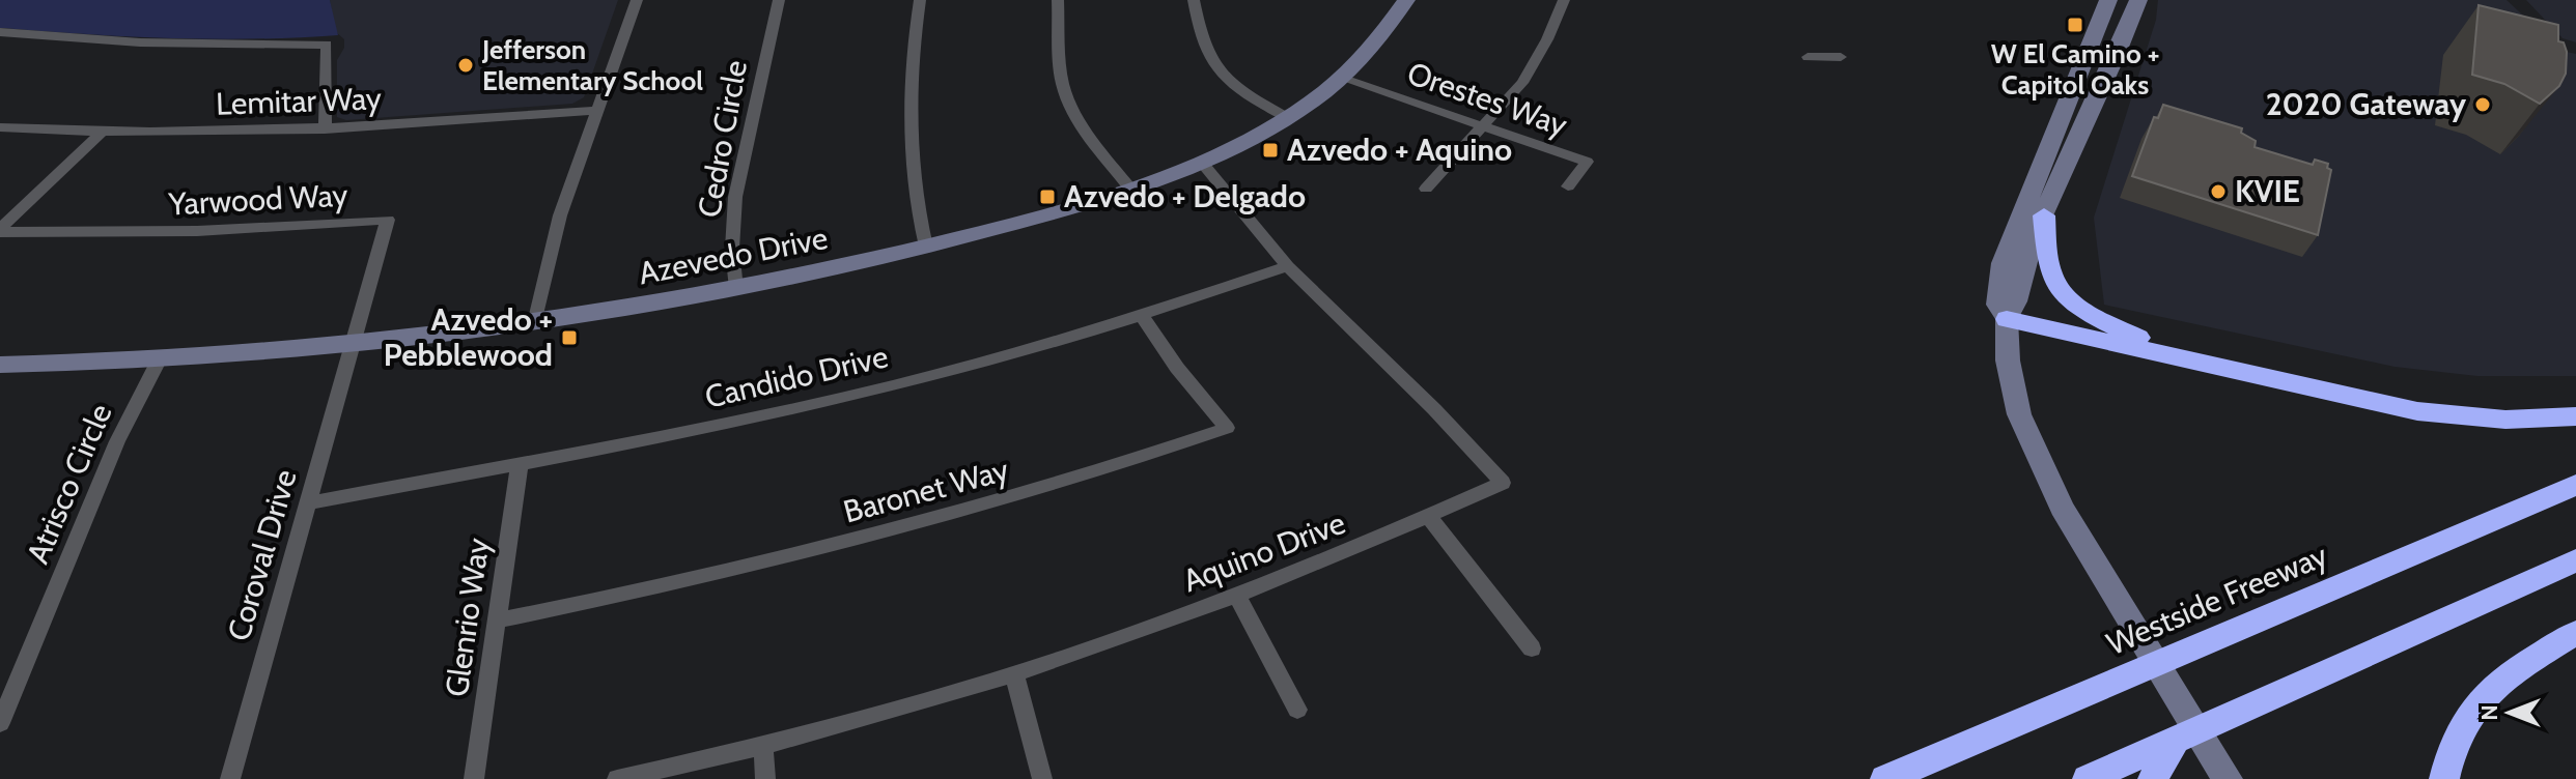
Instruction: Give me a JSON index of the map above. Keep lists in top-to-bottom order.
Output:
{
  "streets": {
    "highway": ["Westside Freeway"],
    "main road": ["Azevedo Drive"],
    "street": [
      "Orestes Way",
      "Lemitar Way",
      "Cedro Circle",
      "Yarwood Way",
      "Candido Drive",
      "Atrisco Circle",
      "Baronet Way",
      "Aquino Drive",
      "Coroval Drive",
      "Glenrio Way"
    ]
  },
  "crossings": [
    ["Orestes Way", "Azevedo Drive"],
    ["Cedro Circle", "Azevedo Drive"],
    ["Yarwood Way", "Azevedo Drive"],
    ["Yarwood Way", "Coroval Drive"],
    ["Azevedo Drive", "Atrisco Circle"],
    ["Azevedo Drive", "Aquino Drive"],
    ["Azevedo Drive", "Coroval Drive"],
    ["Candido Drive", "Baronet Way"],
    ["Candido Drive", "Aquino Drive"],
    ["Candido Drive", "Coroval Drive"],
    ["Candido Drive", "Glenrio Way"],
    ["Baronet Way", "Glenrio Way"]
  ],
  "places": {
    "transit": [
      "W El Camino + Capitol Oaks",
      "Azvedo + Aquino",
      "Azvedo + Delgado",
      "Azvedo + Pebblewood"
    ],
    "other": ["Jefferson Elementary School", "2020 Gateway", "KVIE"]
  },
  "north": "left"
}
